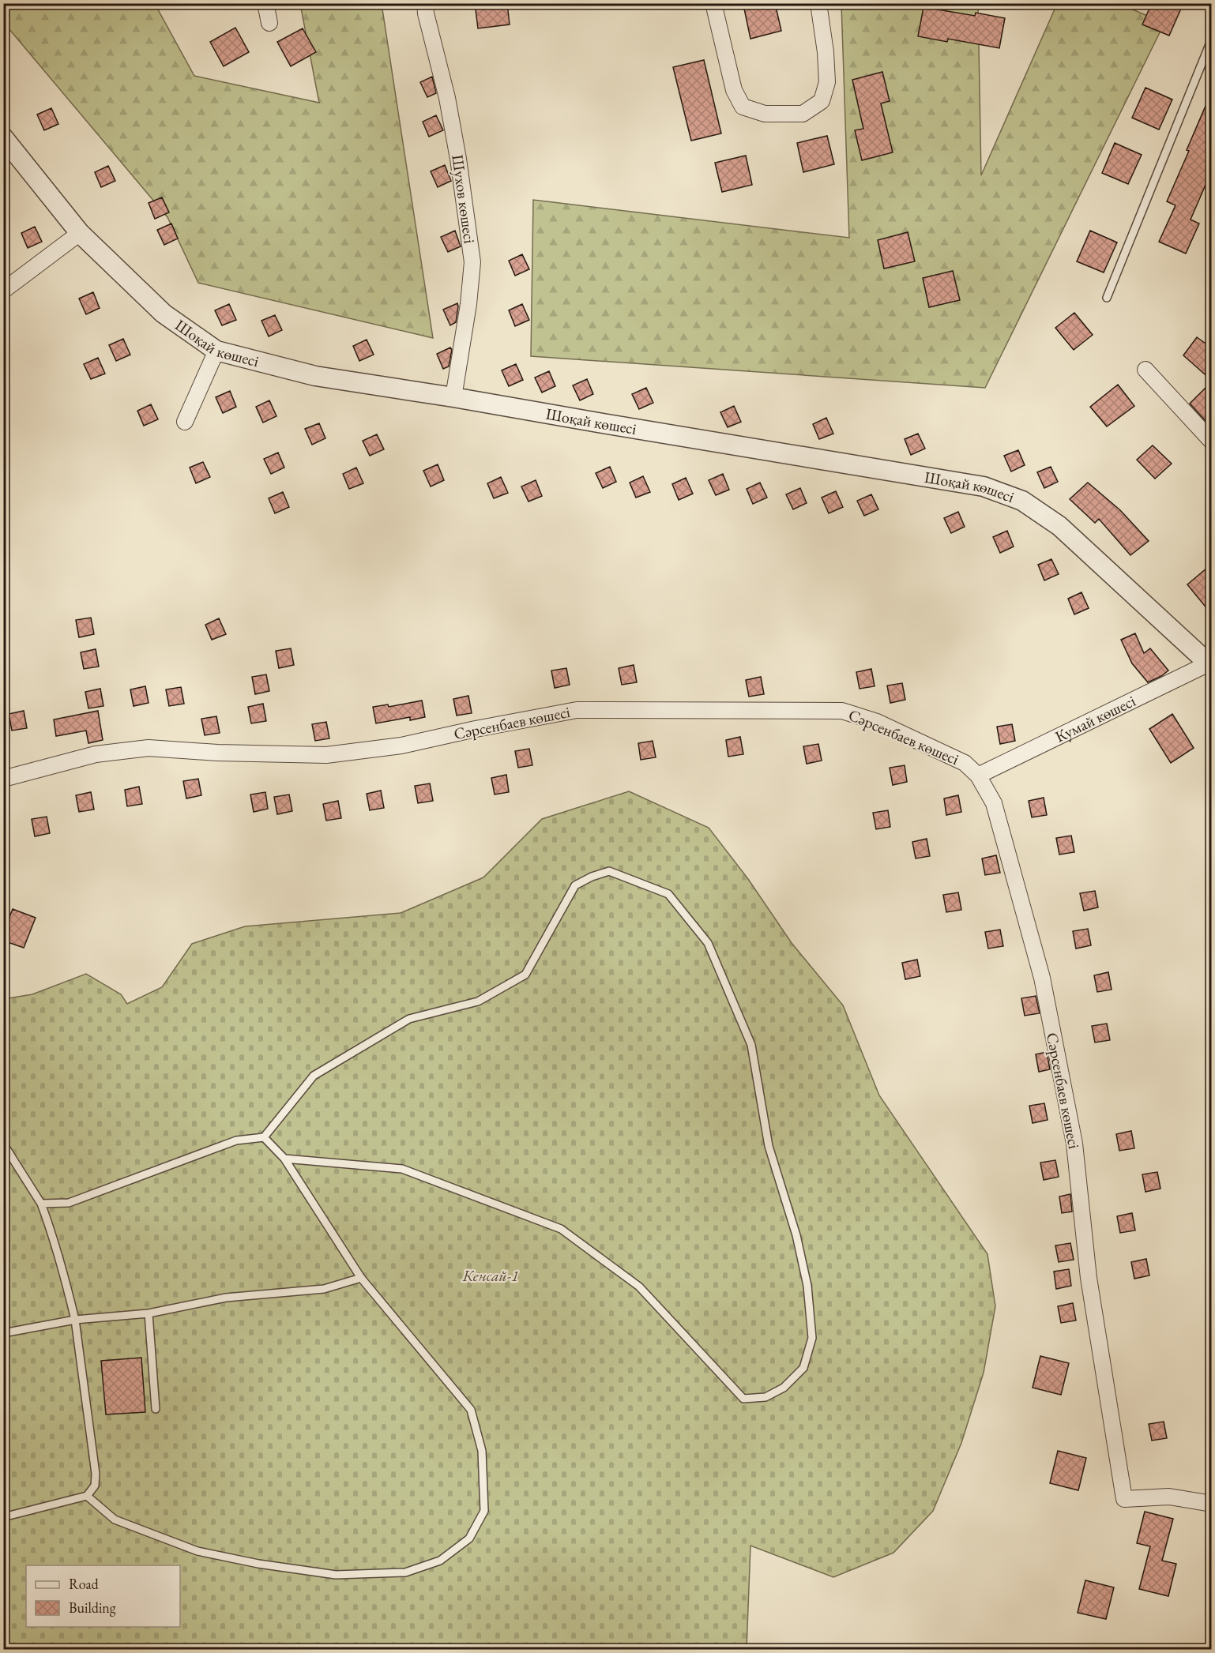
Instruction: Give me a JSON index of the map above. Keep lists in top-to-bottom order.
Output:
{
  "streets": {
    "street": [
      "Шухов көшесі",
      "Шоқай көшесі",
      "Кумай көшесі",
      "Сәрсенбаев көшесі"
    ]
  },
  "crossings": [
    ["Шухов көшесі", "Шоқай көшесі"],
    ["Шоқай көшесі", "Кумай көшесі"],
    ["Кумай көшесі", "Сәрсенбаев көшесі"]
  ],
  "parks": ["Кенсай-1"],
  "legend": ["Road", "Building"]
}
